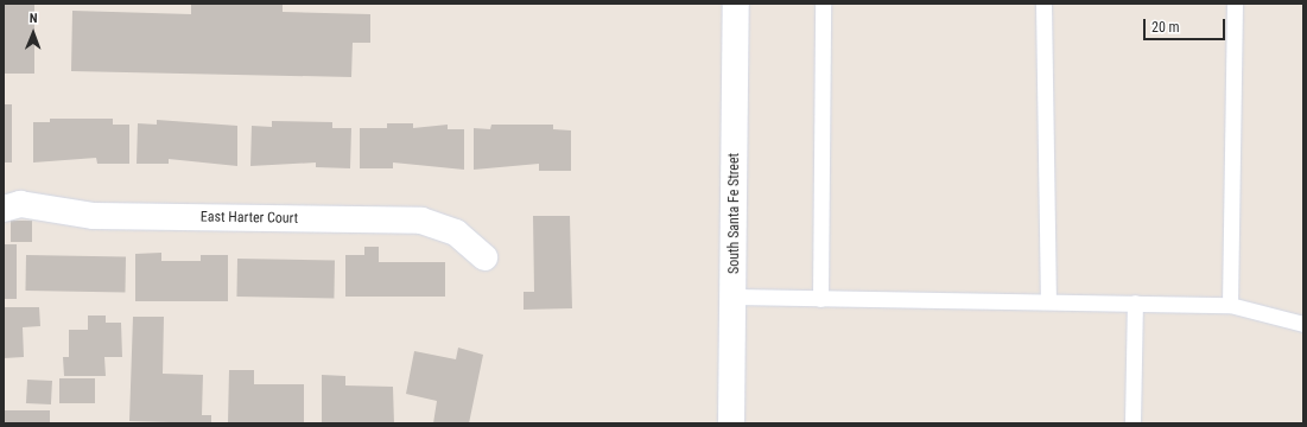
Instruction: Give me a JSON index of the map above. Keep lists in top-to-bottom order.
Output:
{
  "streets": {
    "street": ["South Santa Fe Street", "East Harter Court"]
  },
  "scale_bar": "20 m",
  "north": "top"
}
